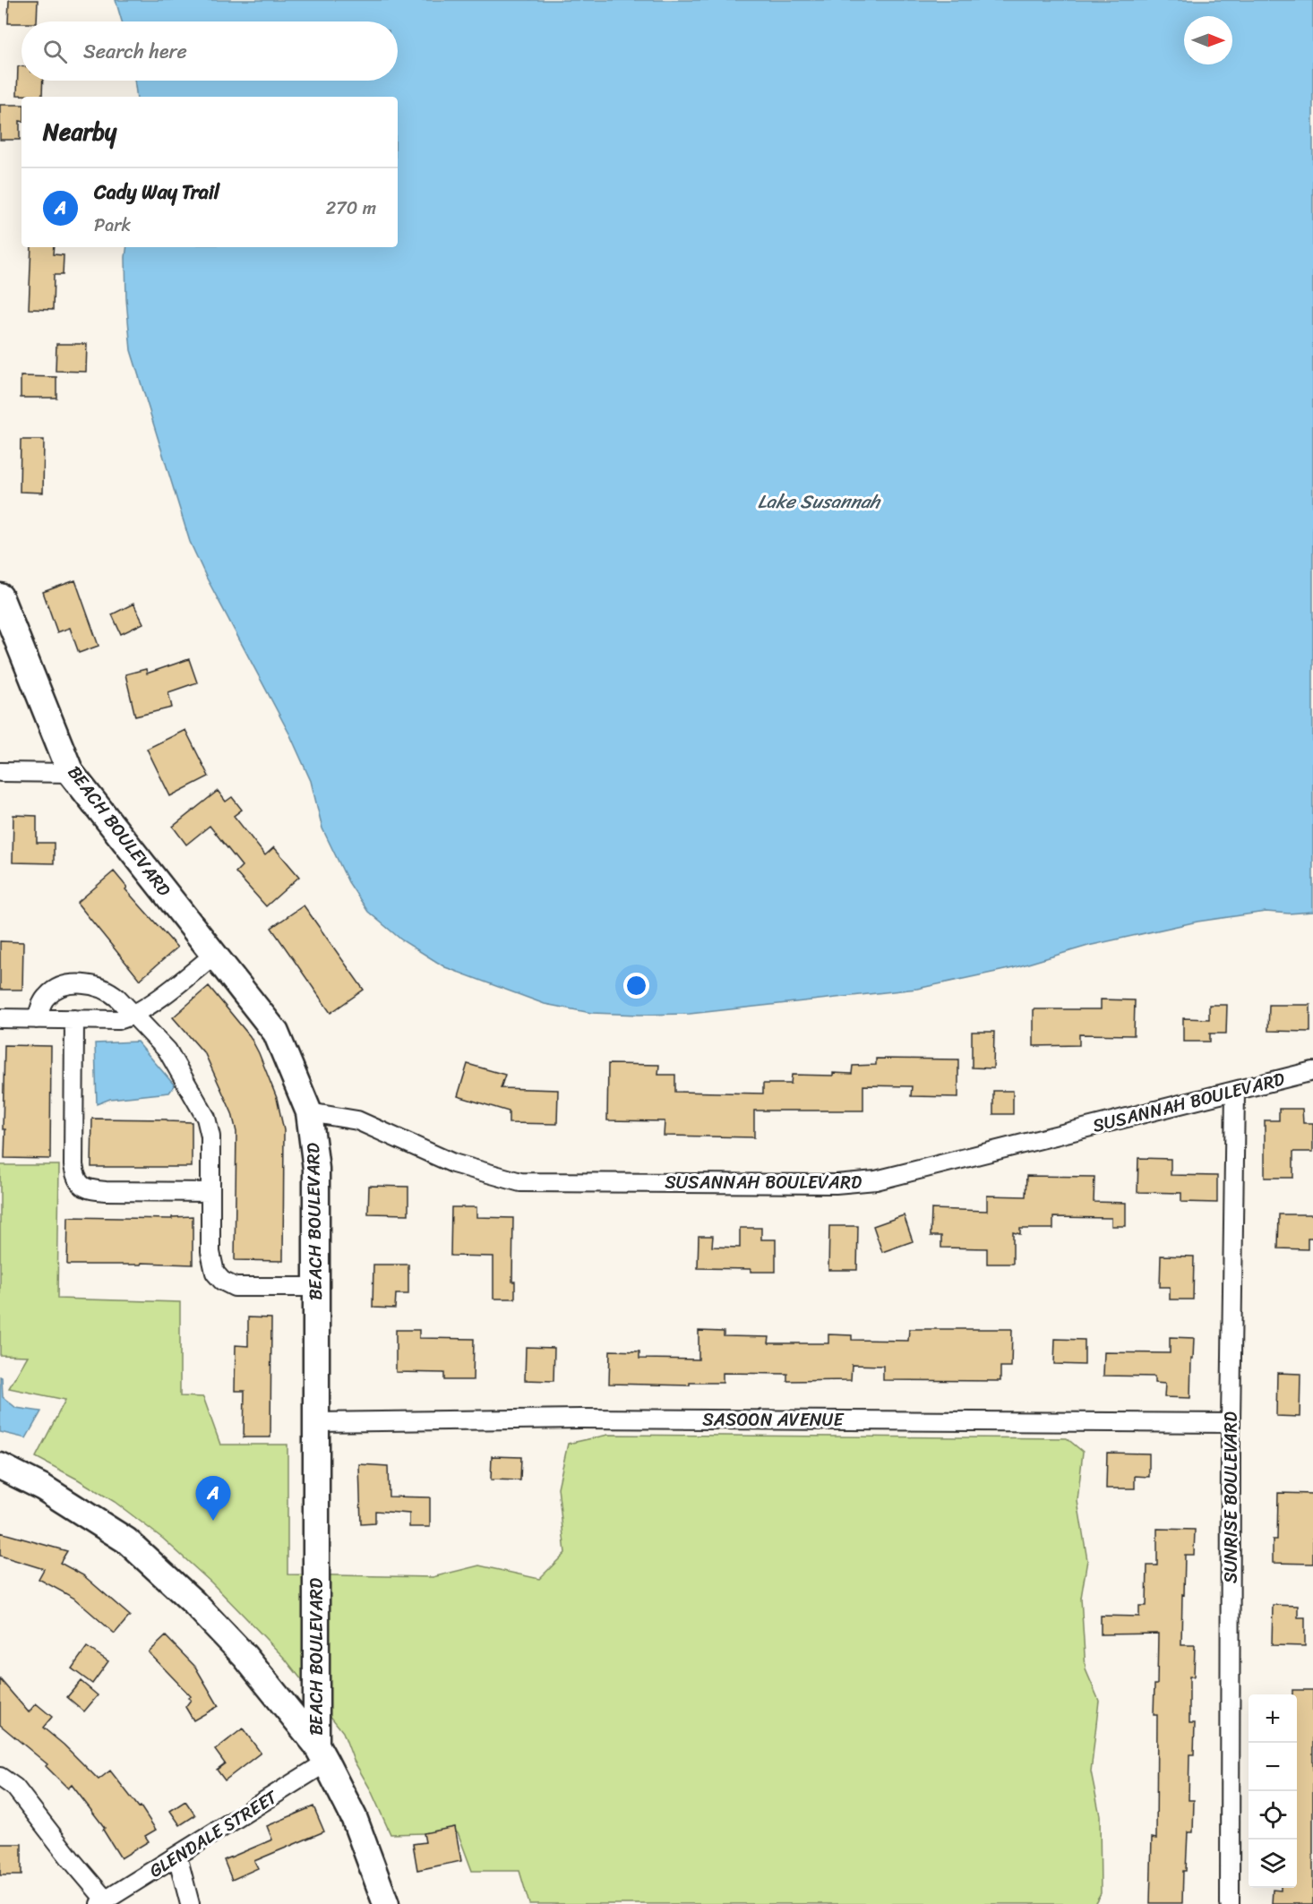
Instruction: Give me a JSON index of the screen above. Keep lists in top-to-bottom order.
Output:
{
  "streets": {
    "street": [
      "BEACH BOULEVARD",
      "SUSANNAH BOULEVARD",
      "SASOON AVENUE",
      "SUNRISE BOULEVARD",
      "GLENDALE STREET"
    ]
  },
  "crossings": [
    ["BEACH BOULEVARD", "SUSANNAH BOULEVARD"],
    ["BEACH BOULEVARD", "SASOON AVENUE"],
    ["BEACH BOULEVARD", "GLENDALE STREET"],
    ["SUSANNAH BOULEVARD", "SUNRISE BOULEVARD"],
    ["SASOON AVENUE", "SUNRISE BOULEVARD"]
  ],
  "water": ["Lake Susannah"],
  "north": "right",
  "page": {
    "search": "Search here",
    "heading": "Nearby",
    "list": [
      {
        "mark": "A",
        "name": "Cady Way Trail",
        "note": "Park",
        "value": "270 m"
      }
    ],
    "pins": "A",
    "map_buttons": ["+", "−"]
  }
}
